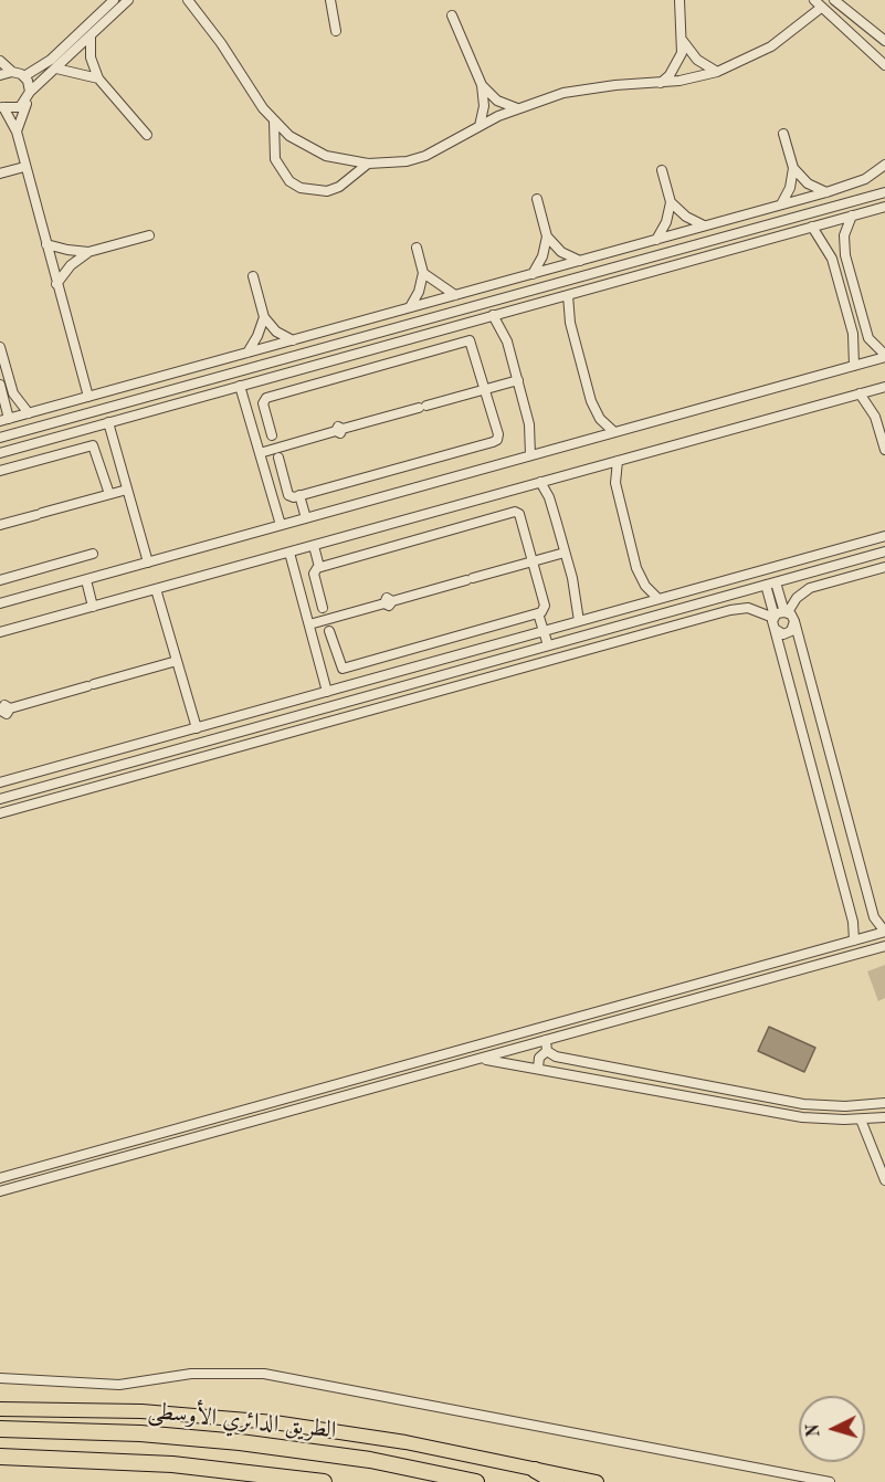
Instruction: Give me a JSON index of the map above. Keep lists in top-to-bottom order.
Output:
{
  "streets": {
    "highway": ["الطريق الدائري الأوسطى"]
  },
  "north": "left"
}
